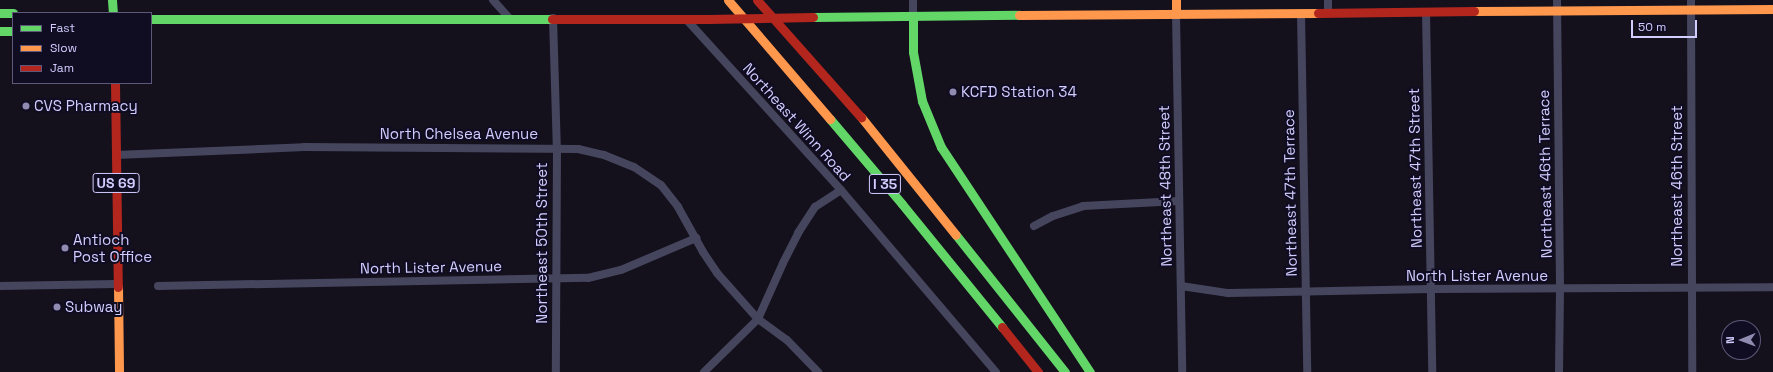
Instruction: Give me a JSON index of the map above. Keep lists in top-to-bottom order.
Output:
{
  "streets": {
    "main road": ["US 69", "I 35", "Northeast 48th Street"],
    "street": [
      "Northeast Winn Road",
      "North Chelsea Avenue",
      "Northeast 47th Street",
      "Northeast 46th Terrace",
      "Northeast 46th Street",
      "Northeast 47th Terrace",
      "Northeast 50th Street",
      "North Lister Avenue"
    ]
  },
  "crossings": [
    ["North Chelsea Avenue", "US 69"],
    ["North Chelsea Avenue", "Northeast 50th Street"],
    ["North Chelsea Avenue", "North Lister Avenue"],
    ["Northeast 47th Street", "North Lister Avenue"],
    ["Northeast 46th Terrace", "North Lister Avenue"],
    ["Northeast 48th Street", "North Lister Avenue"],
    ["Northeast 46th Street", "North Lister Avenue"],
    ["Northeast 47th Terrace", "North Lister Avenue"],
    ["Northeast 50th Street", "North Lister Avenue"]
  ],
  "places": [
    "KCFD Station 34",
    "CVS Pharmacy",
    "Antioch Post Office",
    "Subway"
  ],
  "legend": ["Fast", "Slow", "Jam"],
  "scale_bar": "50 m",
  "north": "left"
}
